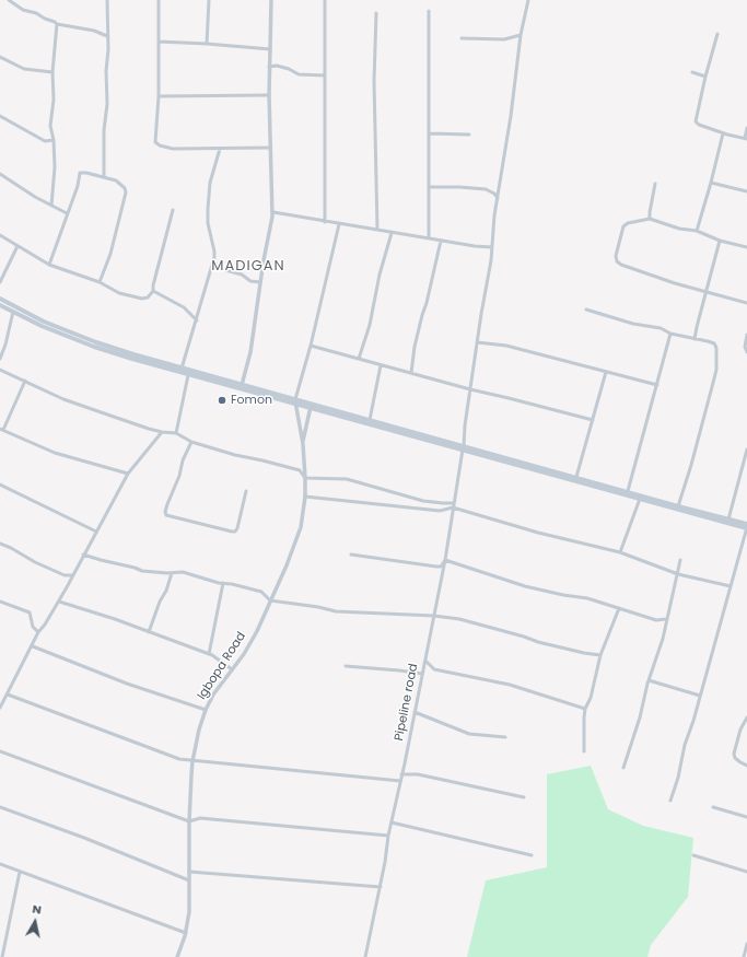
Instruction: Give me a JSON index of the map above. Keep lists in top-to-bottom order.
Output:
{
  "streets": {
    "street": ["Igbopa Road", "Pipeline road"]
  },
  "districts": ["MADIGAN"],
  "places": ["Fomon"],
  "north": "top"
}
